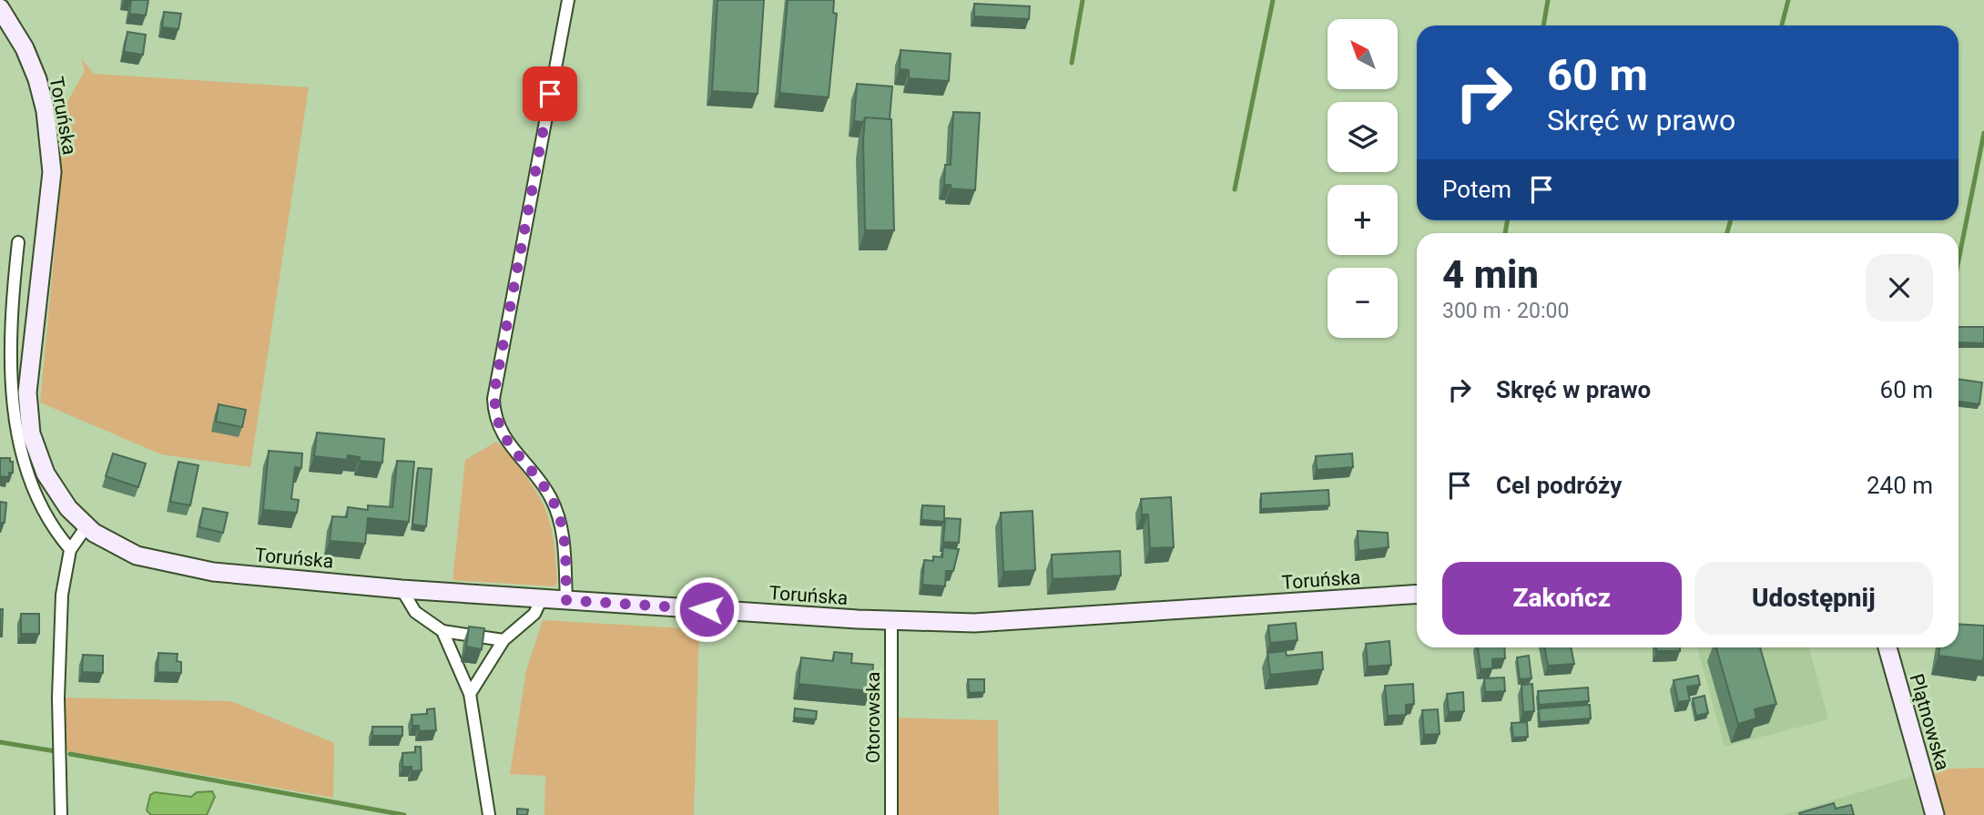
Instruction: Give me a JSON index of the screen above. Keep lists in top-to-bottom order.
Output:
{
  "streets": {
    "street": ["Toruńska", "Otorowska", "Plątnowska"]
  },
  "crossings": [
    ["Toruńska", "Otorowska"]
  ],
  "north": "top left",
  "page": {
    "map_buttons": ["+", "−"],
    "turn": ["60 m", "Skręć w prawo"],
    "then": "Potem",
    "heading": ["4 min", "300 m · 20:00"],
    "list": [
      {
        "name": "Skręć w prawo",
        "value": "60 m"
      },
      {
        "name": "Cel podróży",
        "value": "240 m"
      }
    ],
    "buttons": ["Zakończ", "Udostępnij"]
  }
}
